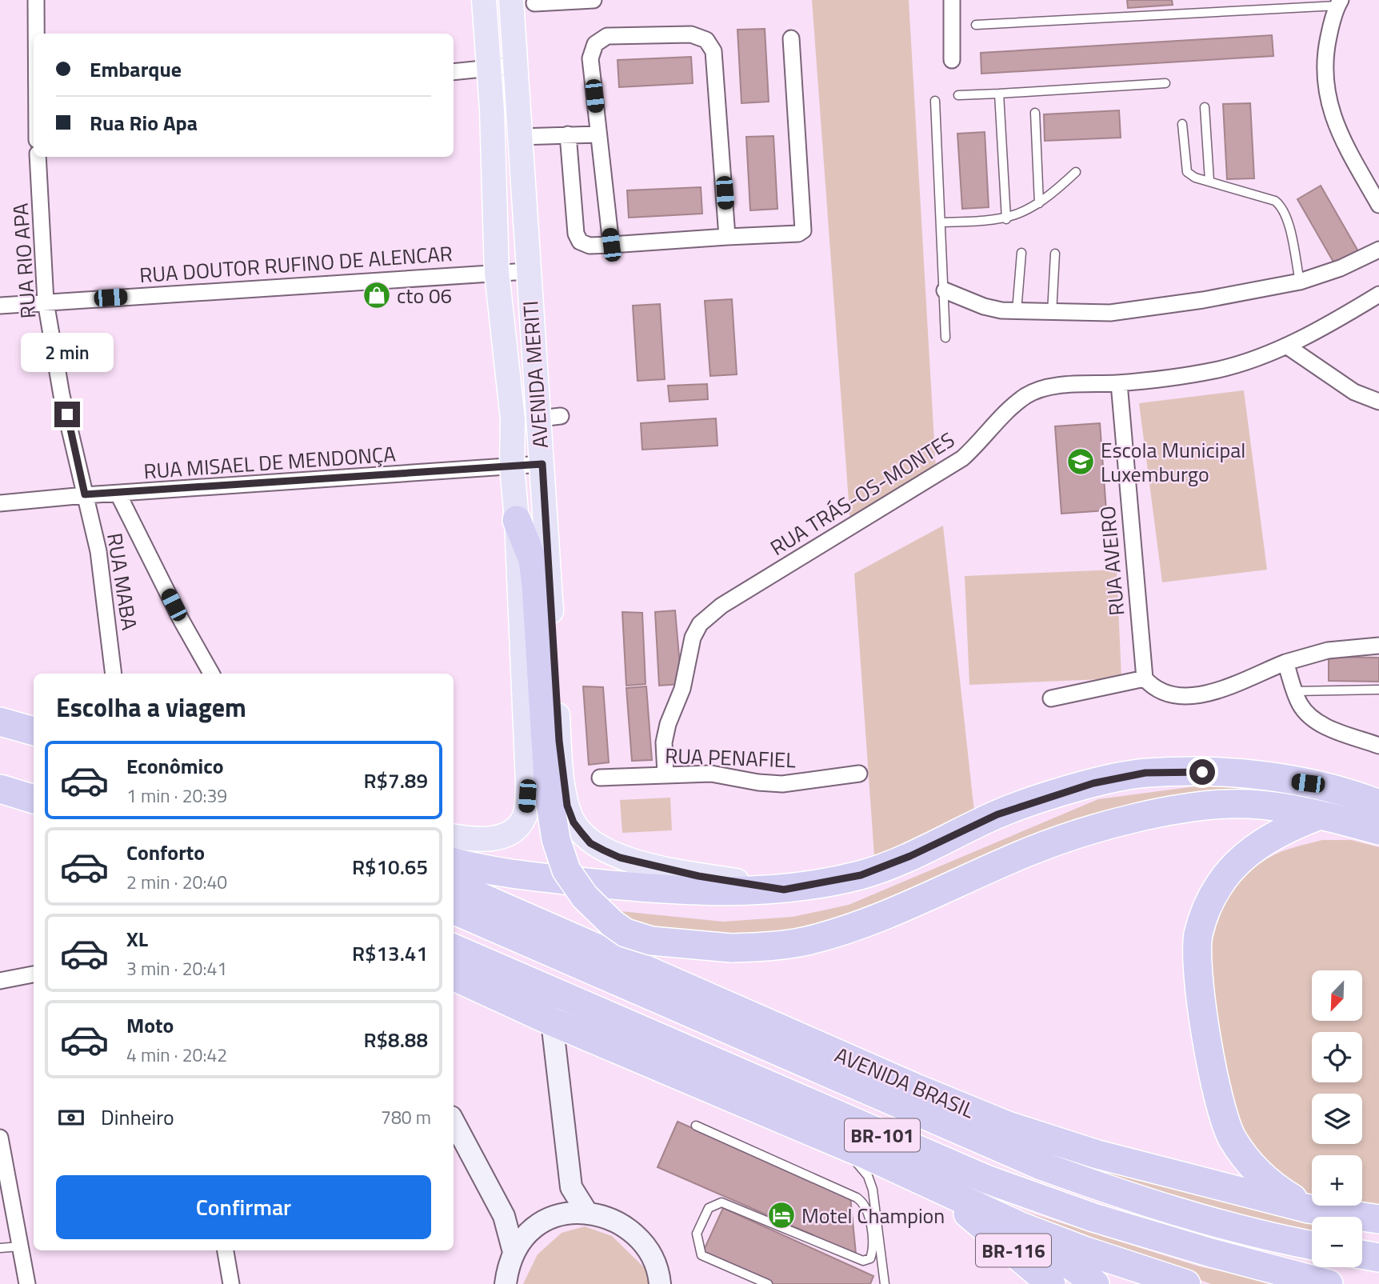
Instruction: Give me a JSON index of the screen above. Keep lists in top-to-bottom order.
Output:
{
  "streets": {
    "highway": ["AVENIDA BRASIL", "BR-101", "BR-116"],
    "main road": ["AVENIDA MERITI"],
    "street": [
      "RUA RIO APA",
      "RUA DOUTOR RUFINO DE ALENCAR",
      "RUA MISAEL DE MENDONÇA",
      "RUA TRÁS-OS-MONTES",
      "RUA AVEIRO",
      "RUA MABA",
      "RUA PENAFIEL"
    ]
  },
  "crossings": [
    ["RUA RIO APA", "RUA DOUTOR RUFINO DE ALENCAR"],
    ["RUA RIO APA", "RUA MISAEL DE MENDONÇA"],
    ["RUA RIO APA", "RUA MABA"],
    ["RUA DOUTOR RUFINO DE ALENCAR", "AVENIDA MERITI"],
    ["AVENIDA MERITI", "RUA MISAEL DE MENDONÇA"],
    ["RUA MISAEL DE MENDONÇA", "RUA MABA"],
    ["RUA TRÁS-OS-MONTES", "RUA AVEIRO"],
    ["RUA TRÁS-OS-MONTES", "RUA PENAFIEL"],
    ["BR-101", "BR-116"]
  ],
  "places": {
    "shop": ["cto 06"],
    "school or university": ["Escola Municipal Luxemburgo"],
    "hotel": ["Motel Champion"]
  },
  "north": "bottom left",
  "page": {
    "banner": ["Embarque", "Rua Rio Apa"],
    "bubble": "2 min",
    "heading": "Escolha a viagem",
    "list": [
      {
        "name": "Econômico",
        "note": "1 min · 20:39",
        "value": "R$7.89"
      },
      {
        "name": "Conforto",
        "note": "2 min · 20:40",
        "value": "R$10.65"
      },
      {
        "name": "XL",
        "note": "3 min · 20:41",
        "value": "R$13.41"
      },
      {
        "name": "Moto",
        "note": "4 min · 20:42",
        "value": "R$8.88"
      }
    ],
    "map_buttons": ["+", "−"],
    "pay": ["Dinheiro", "780 m"],
    "buttons": "Confirmar"
  }
}
